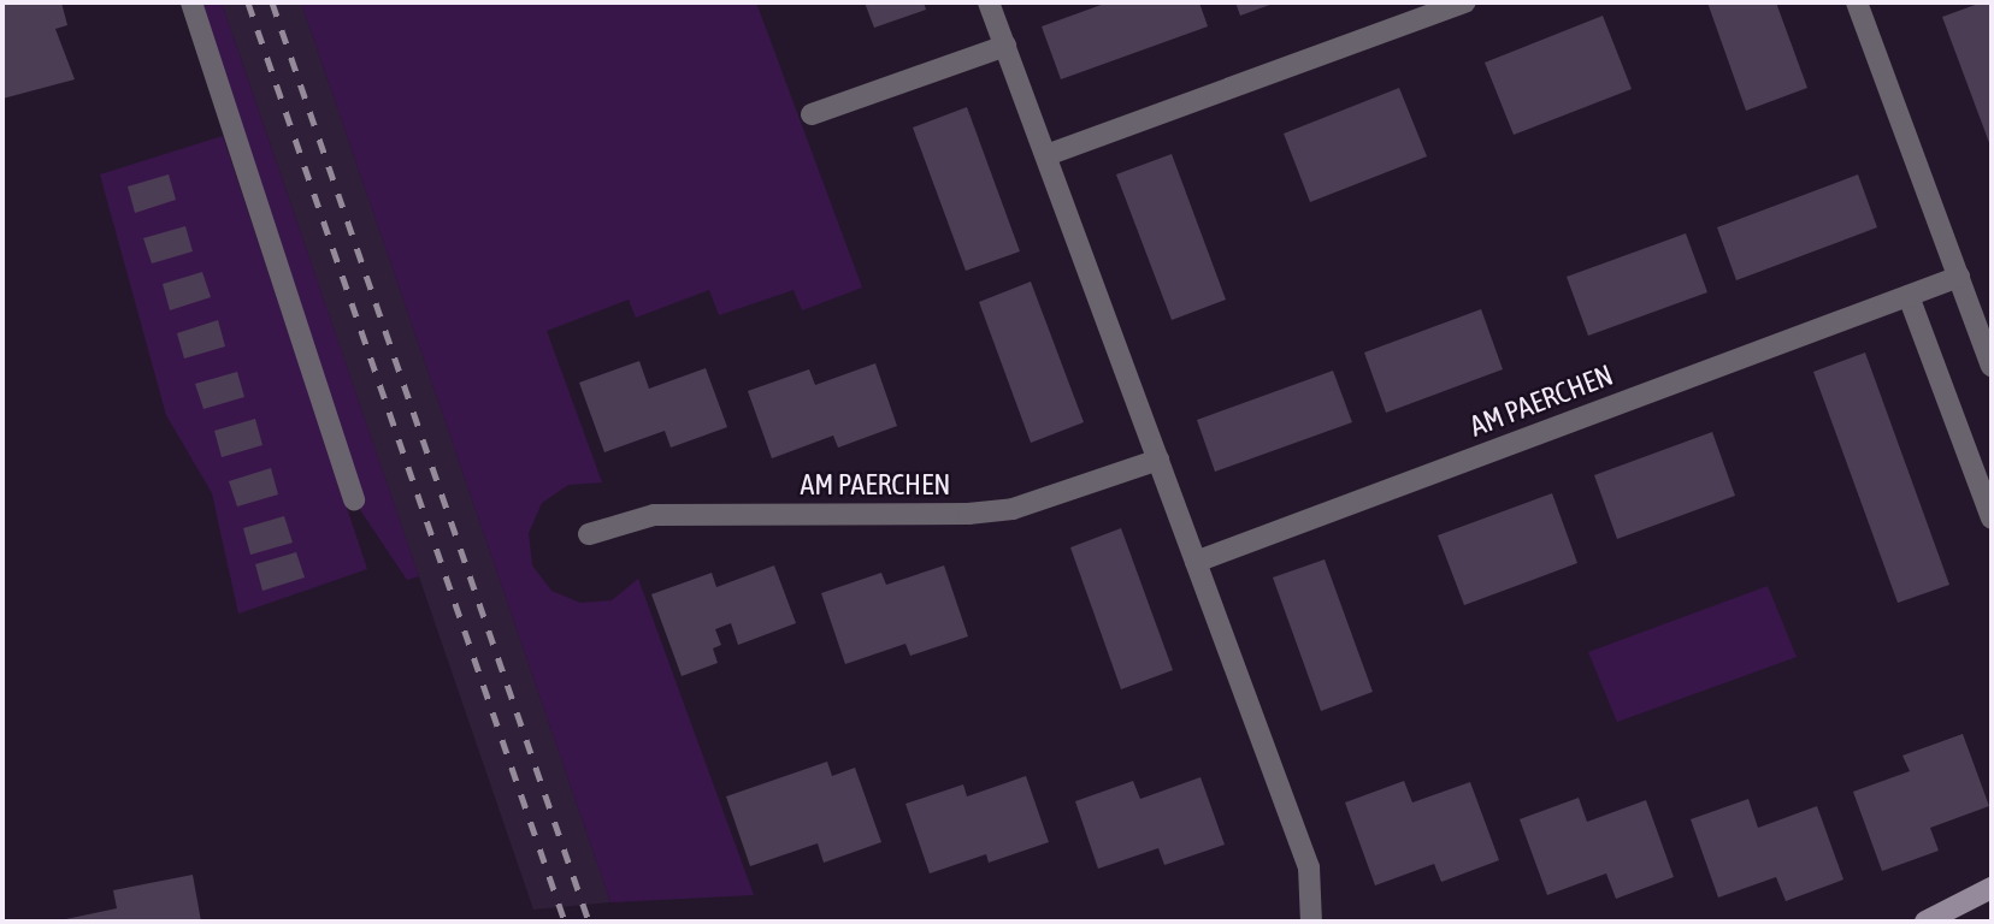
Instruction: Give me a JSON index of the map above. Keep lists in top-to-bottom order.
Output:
{
  "streets": {
    "street": ["AM PAERCHEN"]
  }
}
